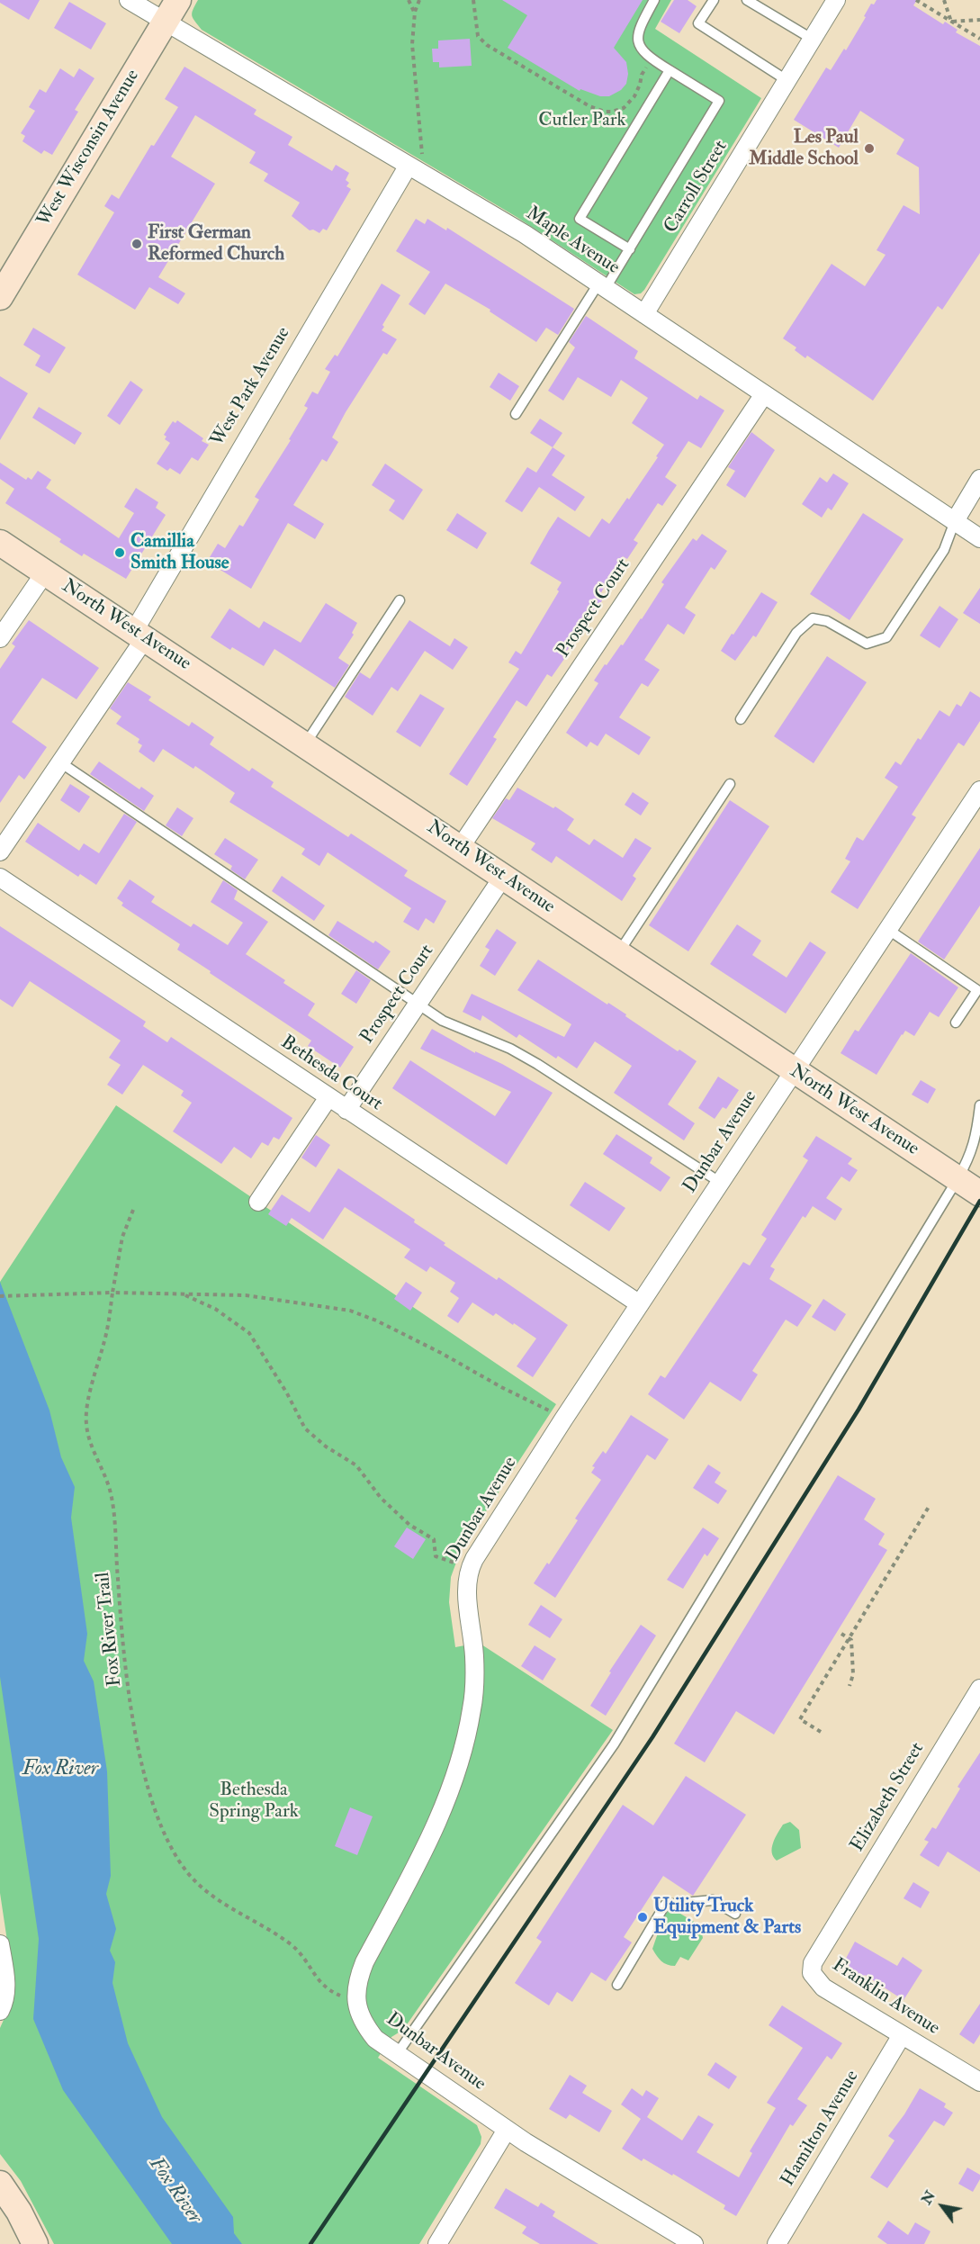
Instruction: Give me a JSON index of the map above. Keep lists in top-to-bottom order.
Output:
{
  "streets": {
    "street": [
      "West Wisconsin Avenue",
      "Carroll Street",
      "Maple Avenue",
      "West Park Avenue",
      "Prospect Court",
      "North West Avenue",
      "Bethesda Court",
      "Dunbar Avenue",
      "Elizabeth Street",
      "Franklin Avenue",
      "Hamilton Avenue"
    ],
    "path": ["Fox River Trail"]
  },
  "crossings": [
    ["West Wisconsin Avenue", "Maple Avenue"],
    ["Carroll Street", "Maple Avenue"],
    ["Maple Avenue", "West Park Avenue"],
    ["Maple Avenue", "Prospect Court"],
    ["West Park Avenue", "North West Avenue"],
    ["Prospect Court", "North West Avenue"],
    ["Prospect Court", "Bethesda Court"],
    ["North West Avenue", "Dunbar Avenue"],
    ["Bethesda Court", "Dunbar Avenue"],
    ["Elizabeth Street", "Franklin Avenue"],
    ["Franklin Avenue", "Hamilton Avenue"]
  ],
  "water": ["Fox River"],
  "parks": ["Cutler Park", "Bethesda Spring Park"],
  "places": [
    "Les Paul Middle School",
    "First German Reformed Church",
    "Camillia Smith House",
    "Utility Truck Equipment & Parts"
  ],
  "north": "top left"
}
